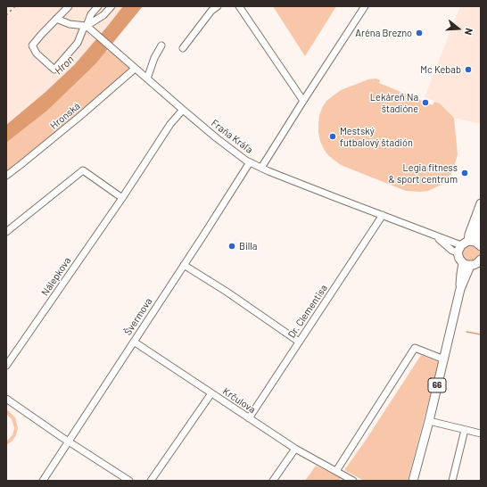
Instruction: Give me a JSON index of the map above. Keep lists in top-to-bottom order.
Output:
{
  "streets": {
    "main road": ["66"],
    "street": [
      "Hronská",
      "Fraňa Kráľa",
      "Nálepkova",
      "Dr. Clementisa",
      "Švermova",
      "Krčulova"
    ]
  },
  "crossings": [
    ["Hronská", "Fraňa Kráľa"],
    ["Fraňa Kráľa", "Nálepkova"],
    ["Fraňa Kráľa", "Dr. Clementisa"],
    ["Fraňa Kráľa", "Švermova"],
    ["Fraňa Kráľa", "66"],
    ["Dr. Clementisa", "Krčulova"],
    ["Švermova", "Krčulova"]
  ],
  "water": ["Hron"],
  "places": [
    "Aréna Brezno",
    "Mc Kebab",
    "Lekáreň Na štadióne",
    "Mestský futbalový štadión",
    "Legia fitness & sport centrum",
    "Billa"
  ],
  "north": "right"
}
